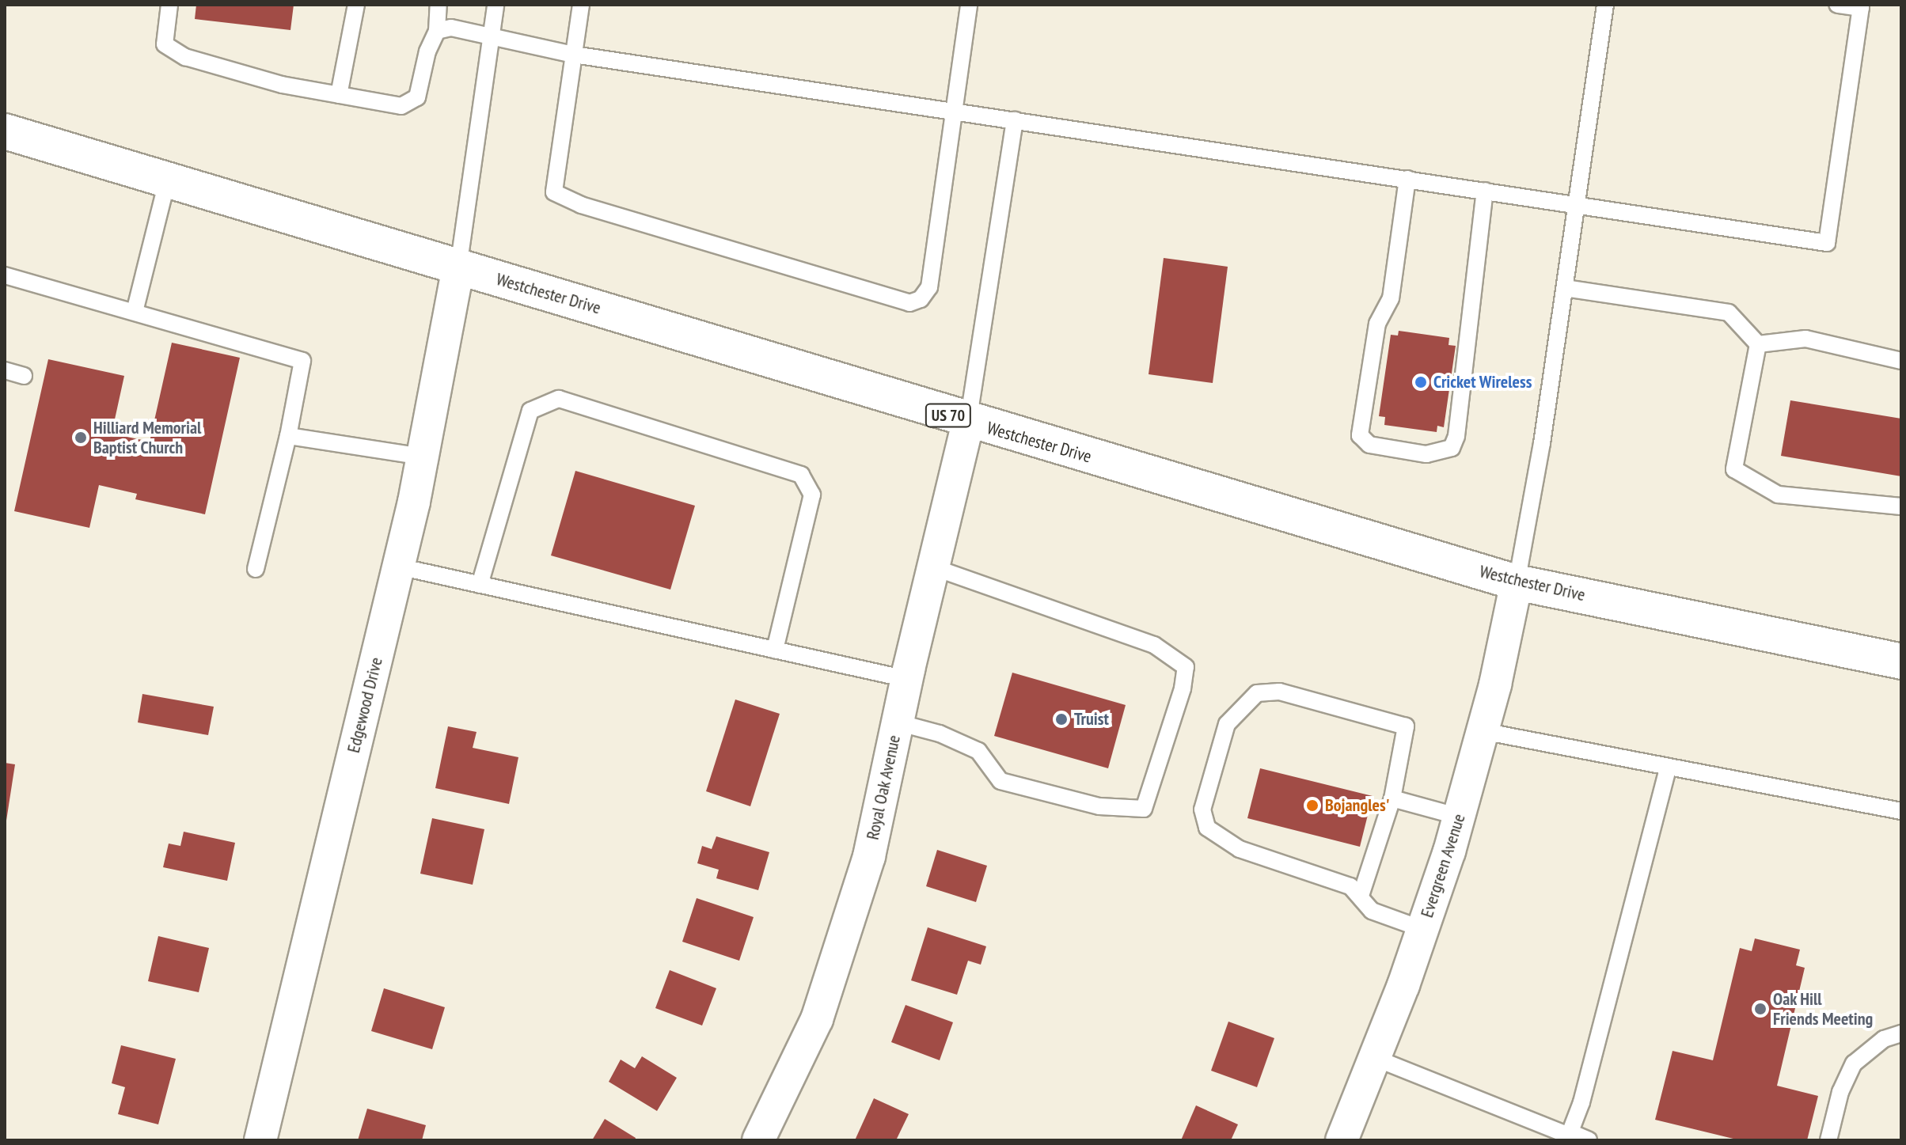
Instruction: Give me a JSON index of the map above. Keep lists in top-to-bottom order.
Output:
{
  "streets": {
    "main road": ["Westchester Drive", "US 70"],
    "street": ["Edgewood Drive", "Royal Oak Avenue", "Evergreen Avenue"]
  },
  "crossings": [
    ["Westchester Drive", "Edgewood Drive"],
    ["Westchester Drive", "Royal Oak Avenue"],
    ["Westchester Drive", "Evergreen Avenue"]
  ],
  "places": [
    "Cricket Wireless",
    "Hilliard Memorial Baptist Church",
    "Truist",
    "Bojangles'",
    "Oak Hill Friends Meeting"
  ]
}
